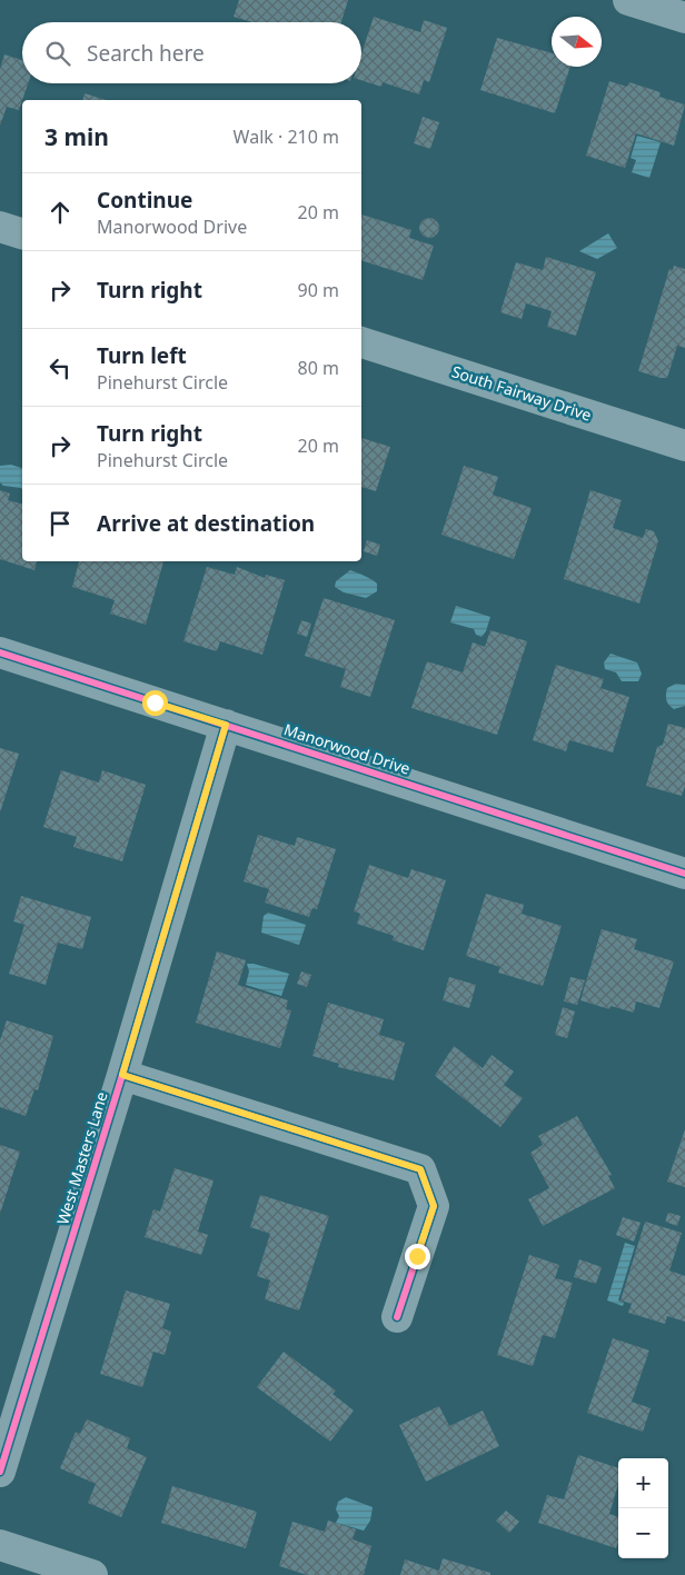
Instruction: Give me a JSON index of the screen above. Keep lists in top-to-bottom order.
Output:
{
  "streets": {
    "street": ["South Fairway Drive", "Manorwood Drive", "West Masters Lane"]
  },
  "crossings": [
    ["Manorwood Drive", "West Masters Lane"]
  ],
  "north": "right",
  "page": {
    "search": "Search here",
    "heading": ["3 min", "Walk · 210 m"],
    "list": [
      ["Continue", "Manorwood Drive", "20 m"],
      ["Turn right", "90 m"],
      ["Turn left", "Pinehurst Circle", "80 m"],
      ["Turn right", "Pinehurst Circle", "20 m"],
      "Arrive at destination"
    ],
    "map_buttons": ["+", "−"]
  }
}
